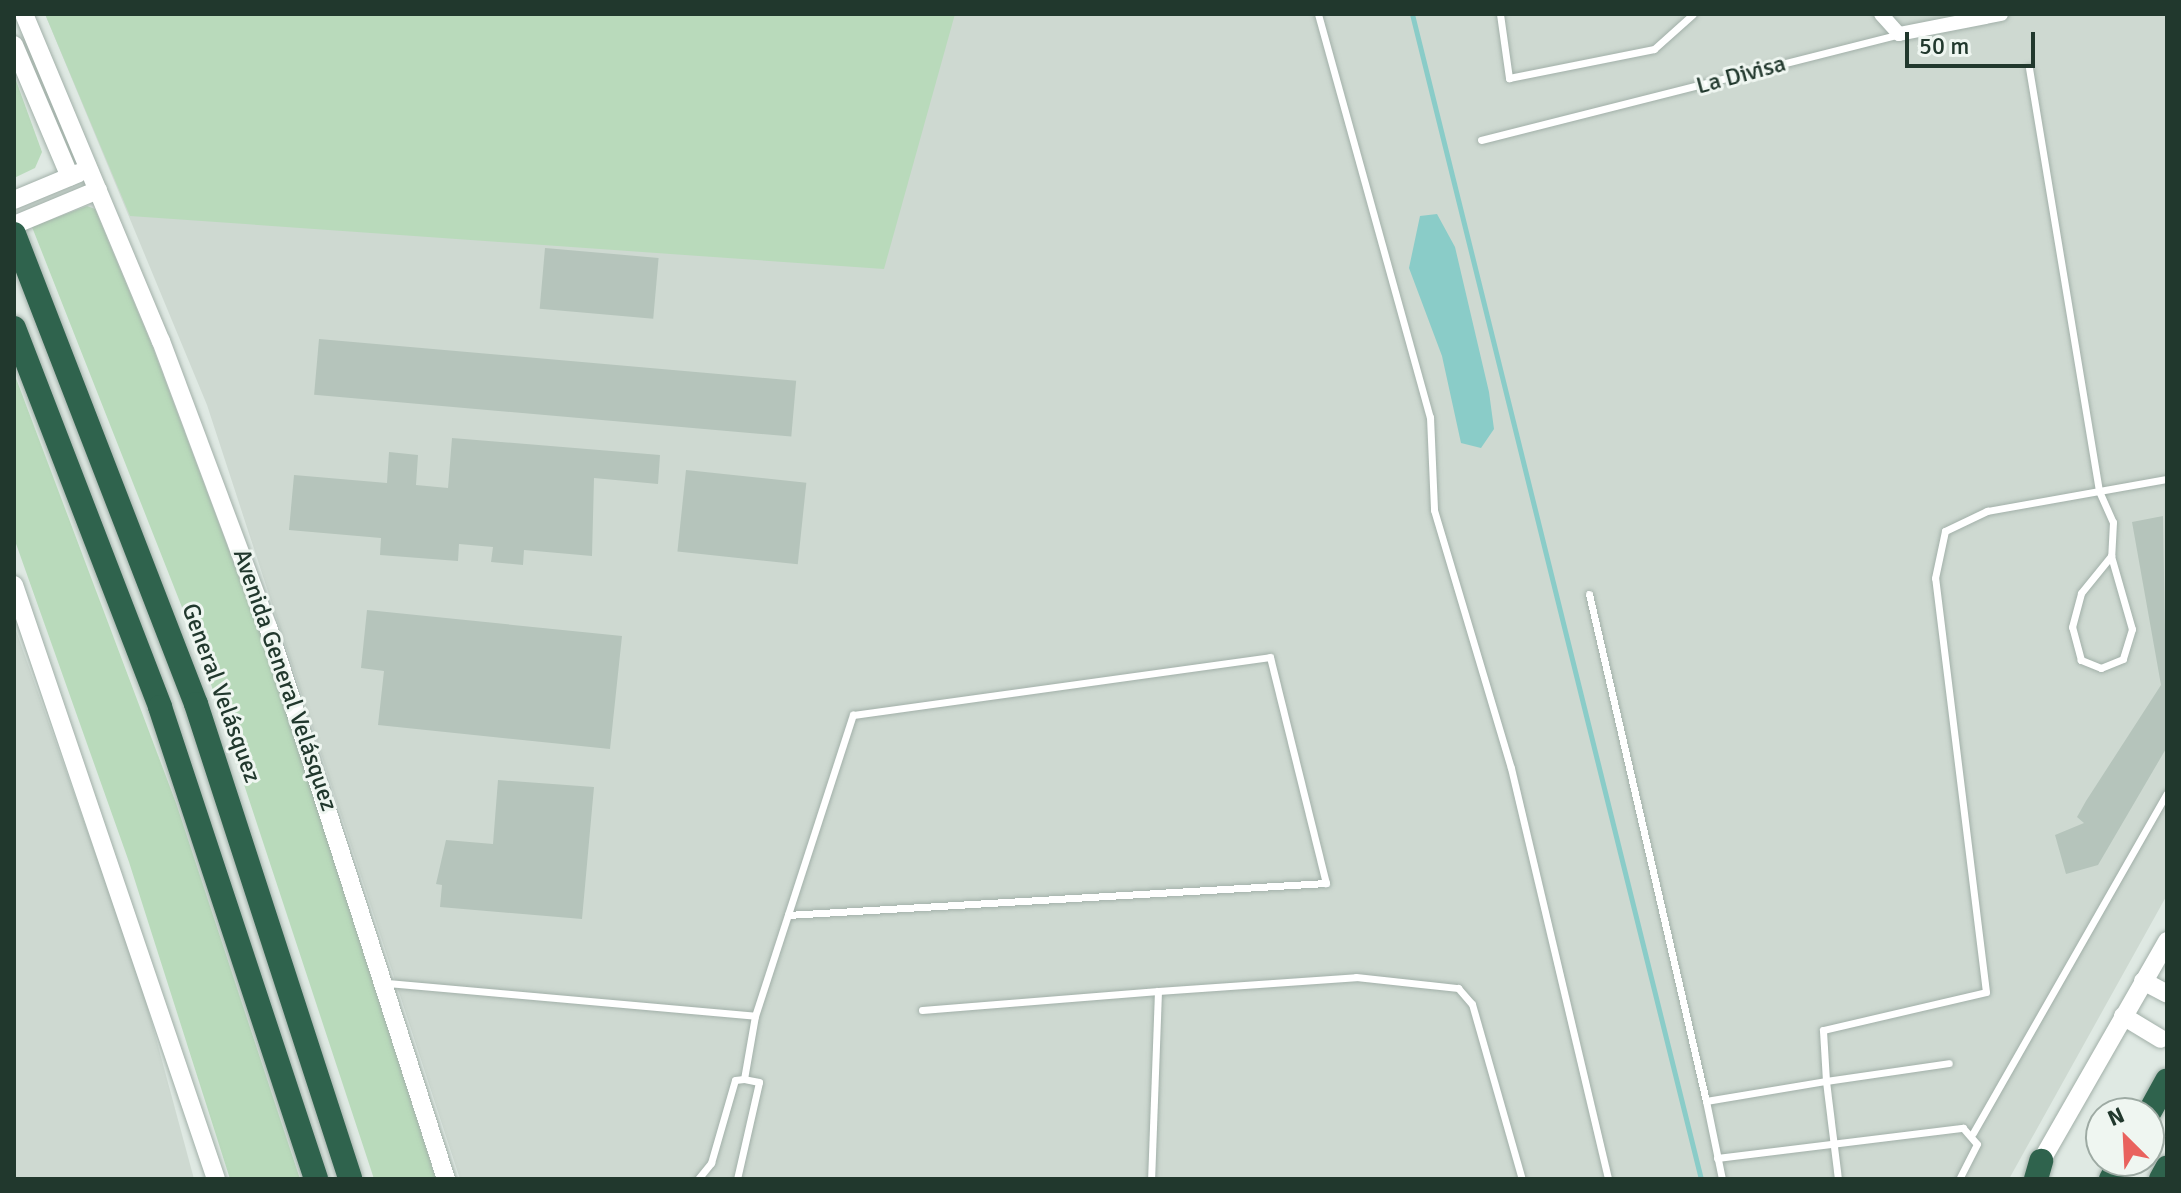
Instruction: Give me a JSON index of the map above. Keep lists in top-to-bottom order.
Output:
{
  "streets": {
    "highway": ["General Velásquez"],
    "street": ["La Divisa", "Avenida General Velásquez"]
  },
  "scale_bar": "50 m",
  "north": "top left"
}
